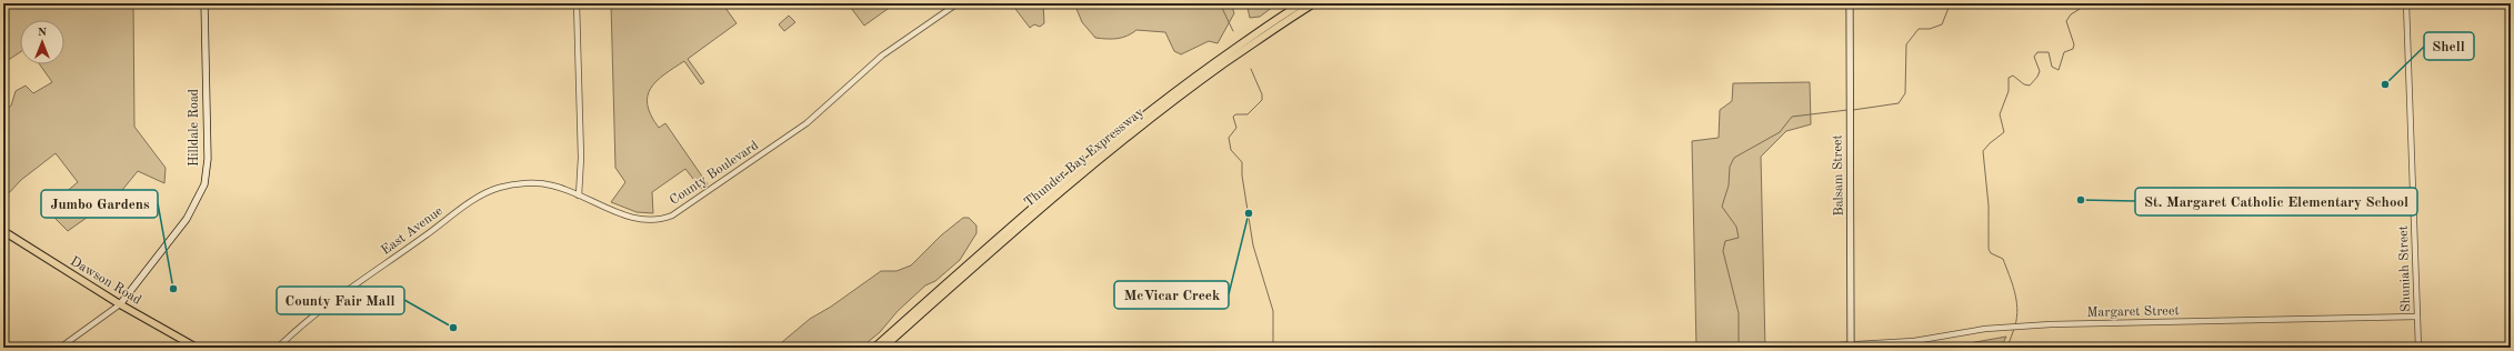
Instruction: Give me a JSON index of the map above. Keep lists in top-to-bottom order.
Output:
{
  "streets": {
    "main road": [
      "Hilldale Road",
      "Thunder Bay Expressway",
      "Balsam Street",
      "Dawson Road"
    ],
    "street": [
      "County Boulevard",
      "East Avenue",
      "Shuniah Street",
      "Margaret Street"
    ]
  },
  "crossings": [
    ["Hilldale Road", "Dawson Road"],
    ["County Boulevard", "East Avenue"],
    ["Balsam Street", "Margaret Street"],
    ["Shuniah Street", "Margaret Street"]
  ],
  "places": [
    "Shell",
    "St. Margaret Catholic Elementary School",
    "McVicar Creek",
    "Jumbo Gardens",
    "County Fair Mall"
  ],
  "north": "top"
}
